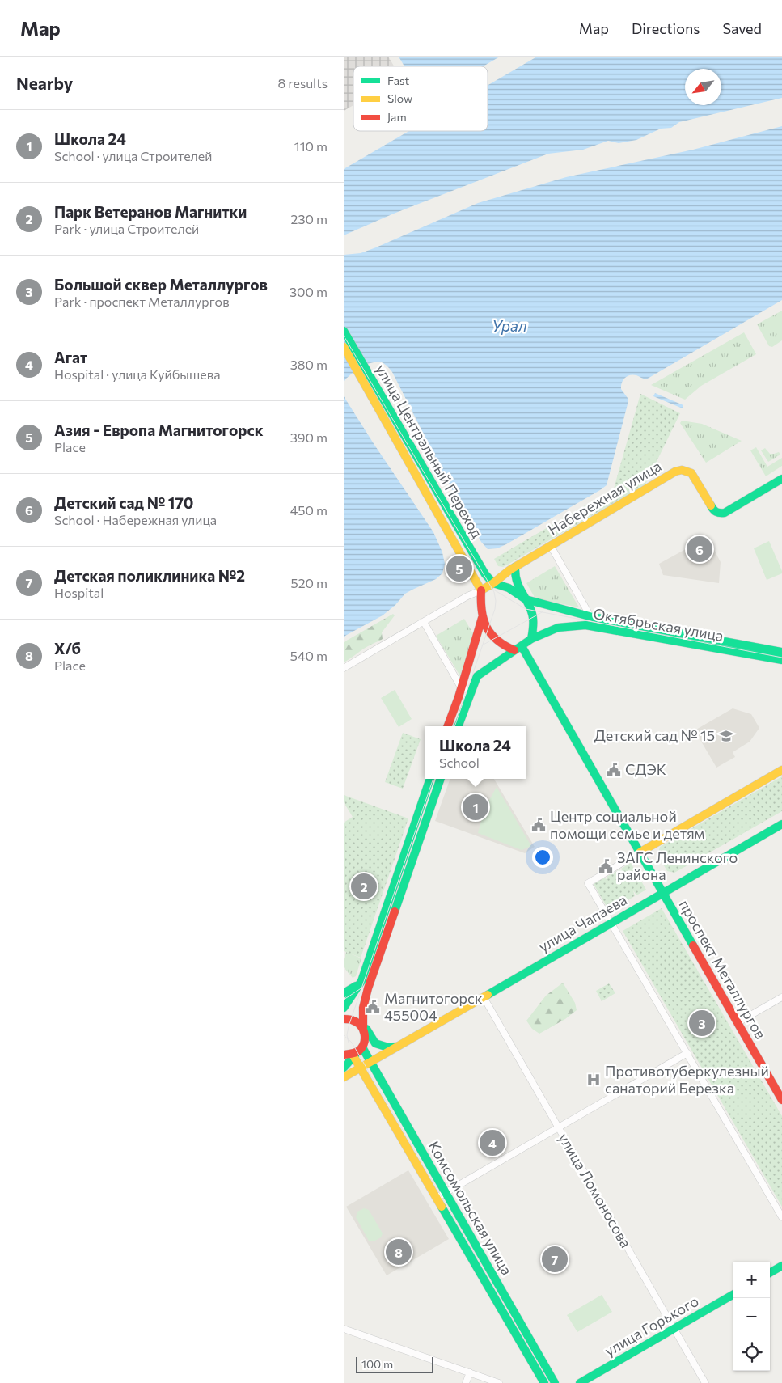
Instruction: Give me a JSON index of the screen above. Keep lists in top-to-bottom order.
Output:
{
  "streets": {
    "main road": [
      "улица Центральный Переход",
      "Набережная улица",
      "Октябрьская улица",
      "улица Чапаева",
      "проспект Металлургов",
      "Комсомольская улица",
      "улица Горького"
    ],
    "street": ["улица Ломоносова"]
  },
  "crossings": [
    ["улица Центральный Переход", "Набережная улица"],
    ["улица Центральный Переход", "Октябрьская улица"],
    ["улица Центральный Переход", "проспект Металлургов"],
    ["Набережная улица", "Октябрьская улица"],
    ["Набережная улица", "проспект Металлургов"],
    ["Октябрьская улица", "проспект Металлургов"],
    ["улица Чапаева", "проспект Металлургов"],
    ["улица Чапаева", "улица Ломоносова"],
    ["улица Чапаева", "Комсомольская улица"],
    ["улица Ломоносова", "улица Горького"]
  ],
  "water": ["Урал"],
  "places": {
    "school or university": ["Детский сад № 15"],
    "public building": [
      "СДЭК",
      "Центр социальной помощи семье и детям",
      "ЗАГС Ленинского района",
      "Магнитогорск 455004"
    ],
    "hospital": ["Противотуберкулезный санаторий Березка"]
  },
  "legend": ["Fast", "Slow", "Jam"],
  "scale_bar": "100 m",
  "north": "bottom left",
  "page": {
    "header": "Map",
    "nav": ["Map", "Directions", "Saved"],
    "heading": ["Nearby", "8 results"],
    "list": [
      {
        "mark": "1",
        "name": "Школа 24",
        "note": "School · улица Строителей",
        "value": "110 m"
      },
      {
        "mark": "2",
        "name": "Парк Ветеранов Магнитки",
        "note": "Park · улица Строителей",
        "value": "230 m"
      },
      {
        "mark": "3",
        "name": "Большой сквер Металлургов",
        "note": "Park · проспект Металлургов",
        "value": "300 m"
      },
      {
        "mark": "4",
        "name": "Агат",
        "note": "Hospital · улица Куйбышева",
        "value": "380 m"
      },
      {
        "mark": "5",
        "name": "Азия - Европа Магнитогорск",
        "note": "Place",
        "value": "390 m"
      },
      {
        "mark": "6",
        "name": "Детский сад № 170",
        "note": "School · Набережная улица",
        "value": "450 m"
      },
      {
        "mark": "7",
        "name": "Детская поликлиника №2",
        "note": "Hospital",
        "value": "520 m"
      },
      {
        "mark": "8",
        "name": "Х/б",
        "note": "Place",
        "value": "540 m"
      }
    ],
    "pins": [
      "6",
      "5",
      "1",
      "2",
      "3",
      "4",
      "8",
      "7"
    ],
    "popup": ["Школа 24", "School"],
    "map_buttons": ["+", "−"],
    "scale": "100 m"
  }
}
